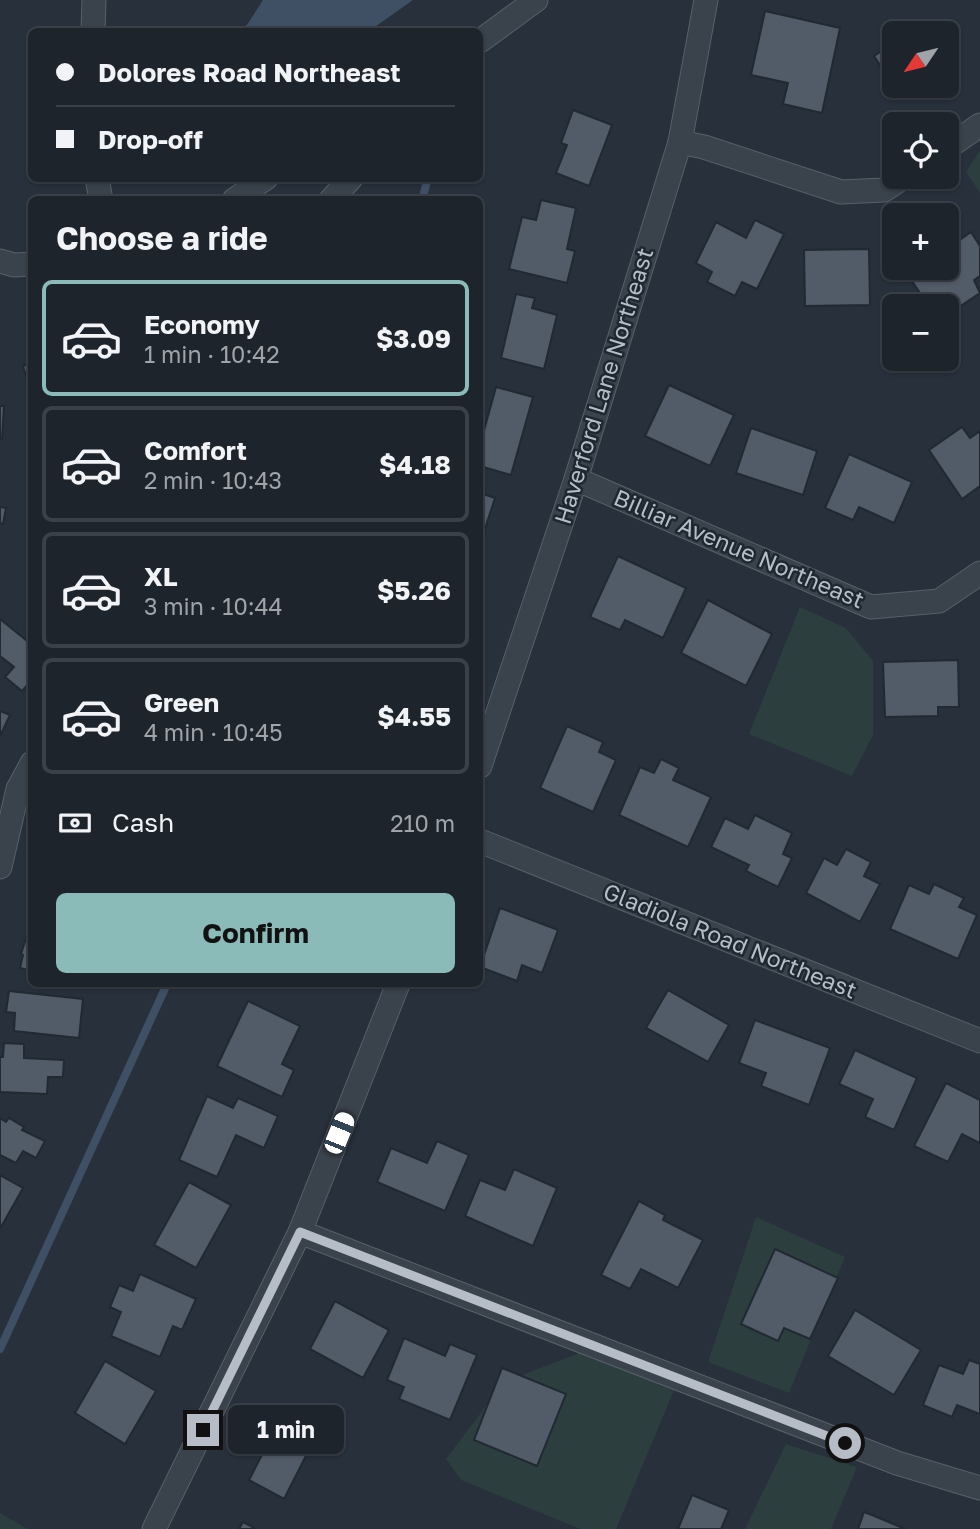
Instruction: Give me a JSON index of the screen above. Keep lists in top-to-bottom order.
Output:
{
  "streets": {
    "street": ["Haverford Lane Northeast", "Billiar Avenue Northeast", "Gladiola Road Northeast"]
  },
  "crossings": [
    ["Haverford Lane Northeast", "Billiar Avenue Northeast"]
  ],
  "north": "bottom left",
  "page": {
    "map_buttons": ["+", "−"],
    "banner": ["Dolores Road Northeast", "Drop-off"],
    "heading": "Choose a ride",
    "list": [
      {
        "name": "Economy",
        "note": "1 min · 10:42",
        "value": "$3.09"
      },
      {
        "name": "Comfort",
        "note": "2 min · 10:43",
        "value": "$4.18"
      },
      {
        "name": "XL",
        "note": "3 min · 10:44",
        "value": "$5.26"
      },
      {
        "name": "Green",
        "note": "4 min · 10:45",
        "value": "$4.55"
      }
    ],
    "pay": ["Cash", "210 m"],
    "buttons": "Confirm",
    "bubble": "1 min"
  }
}
